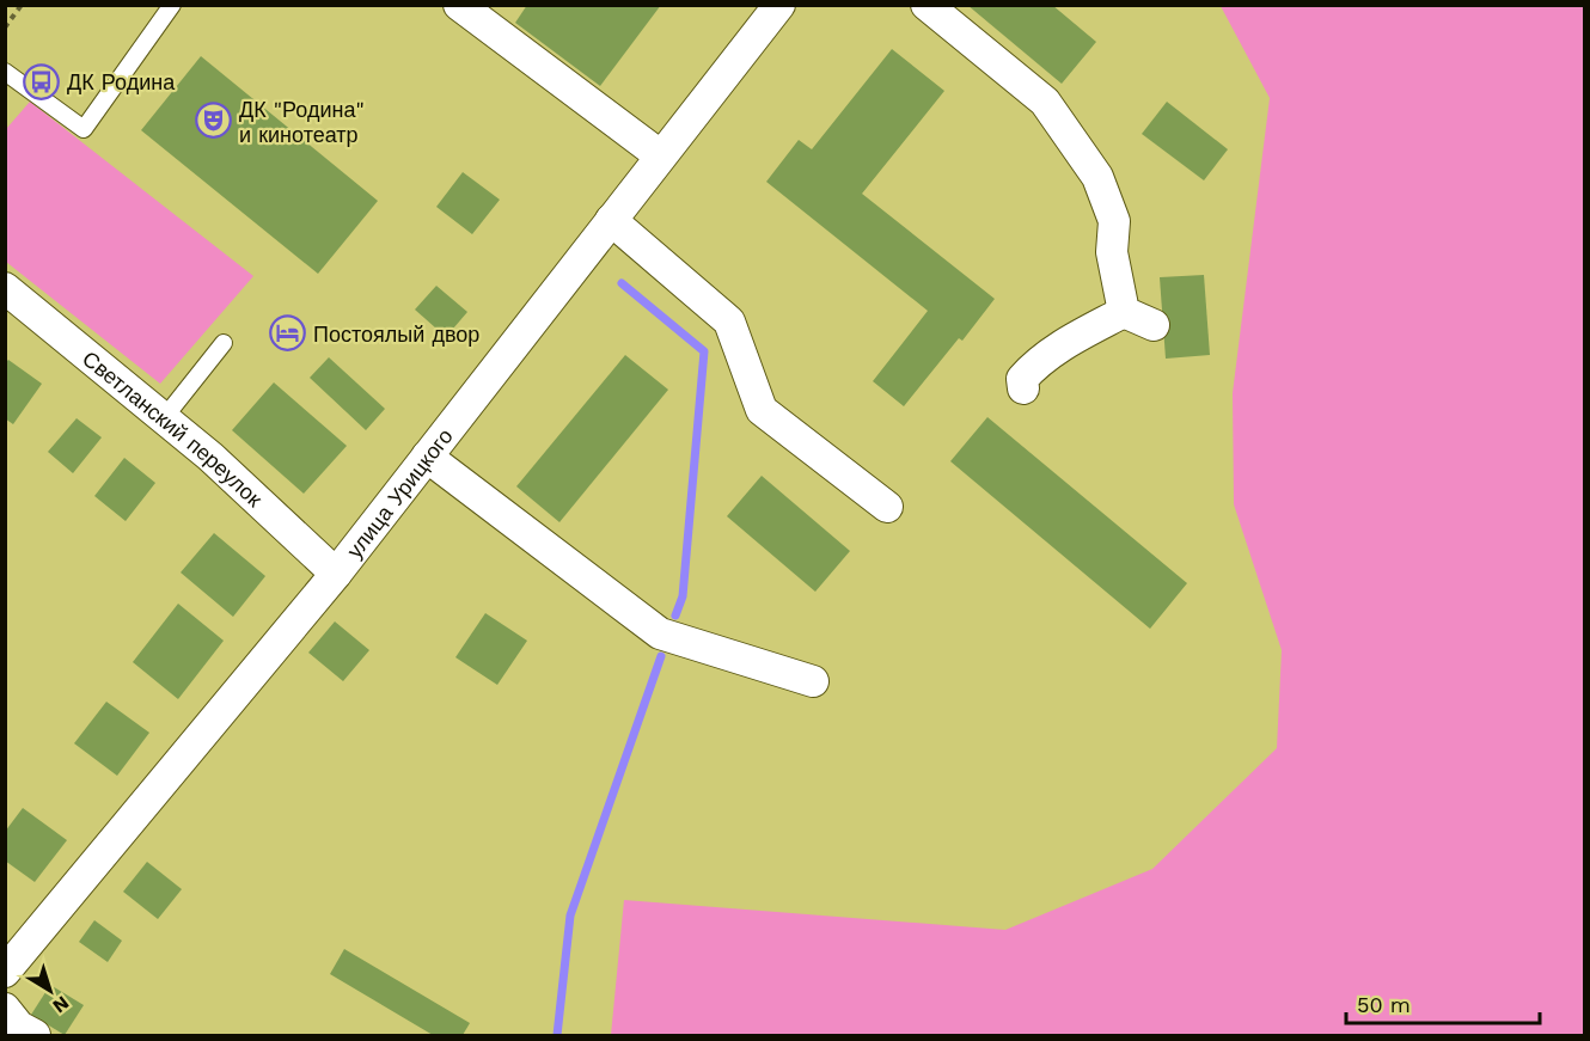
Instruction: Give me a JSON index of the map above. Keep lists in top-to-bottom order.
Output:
{
  "streets": {
    "street": ["Светланский переулок", "улица Урицкого"]
  },
  "crossings": [
    ["Светланский переулок", "улица Урицкого"]
  ],
  "places": {
    "bus stop": ["ДК Родина"],
    "theatre": ["ДК \"Родина\" и кинотеатр"],
    "hotel": ["Постоялый двор"]
  },
  "scale_bar": "50 m",
  "north": "bottom right"
}
